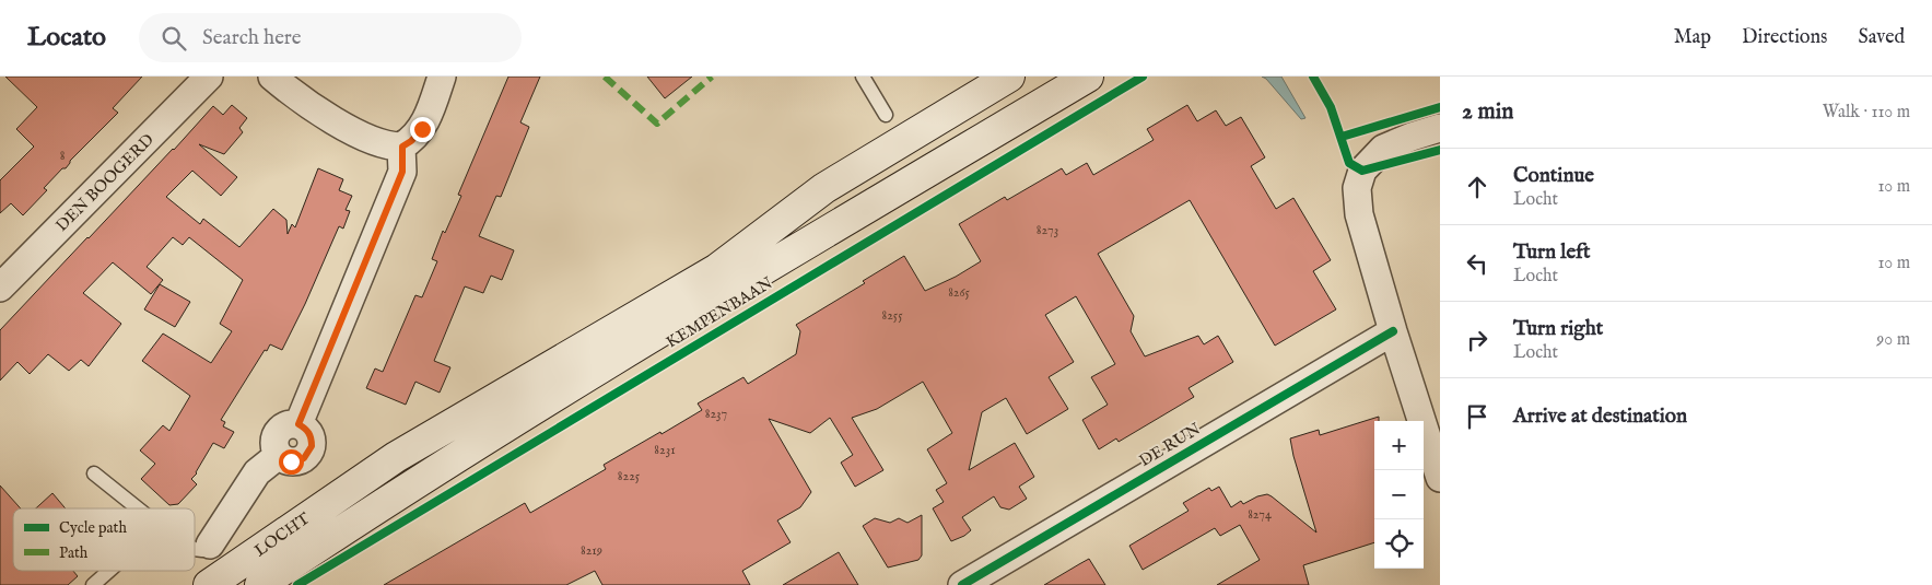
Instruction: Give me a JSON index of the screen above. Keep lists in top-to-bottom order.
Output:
{
  "streets": {
    "main road": ["KEMPENBAAN", "LOCHT"],
    "street": ["DEN BOOGERD", "DE RUN"]
  },
  "crossings": [
    ["KEMPENBAAN", "LOCHT"]
  ],
  "house_numbers": [
    "8",
    "8273",
    "8265",
    "8255",
    "8237",
    "8231",
    "8225",
    "8274",
    "8219"
  ],
  "legend": ["Cycle path", "Path"],
  "page": {
    "header": "Locato",
    "search": "Search here",
    "nav": ["Map", "Directions", "Saved"],
    "heading": ["2 min", "Walk · 110 m"],
    "list": [
      ["Continue", "Locht", "10 m"],
      ["Turn left", "Locht", "10 m"],
      ["Turn right", "Locht", "90 m"],
      "Arrive at destination"
    ],
    "map_buttons": ["+", "−"]
  }
}
